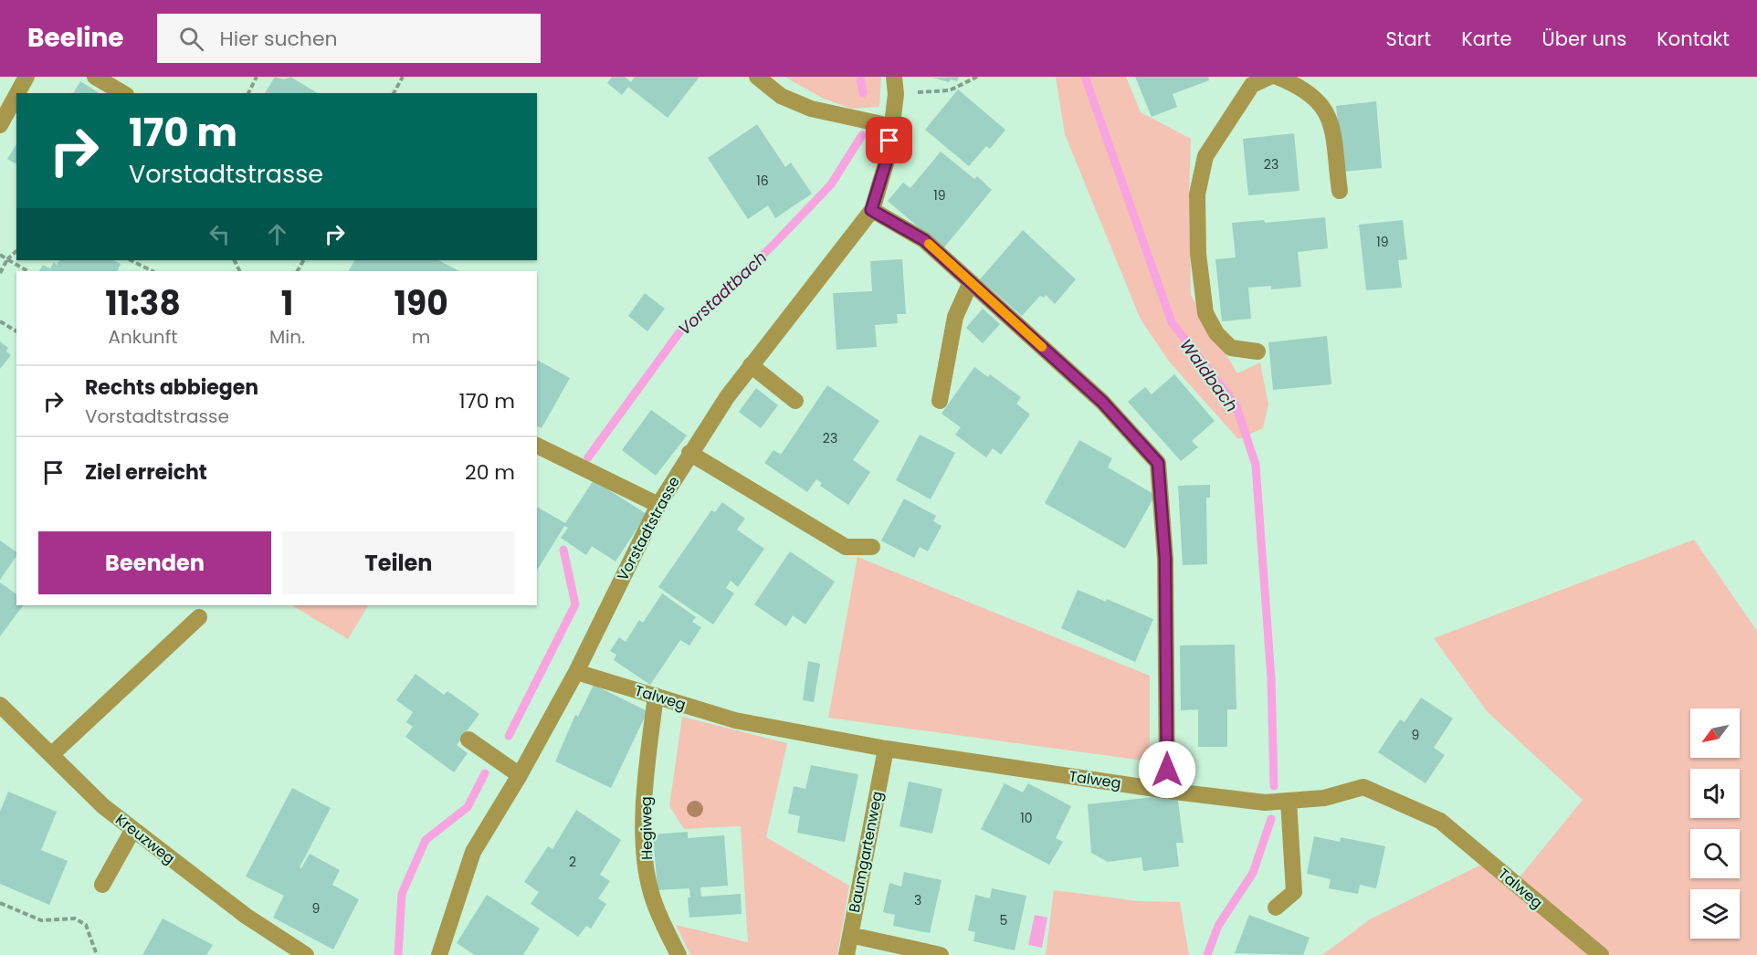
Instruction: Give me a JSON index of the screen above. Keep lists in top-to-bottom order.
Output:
{
  "streets": {
    "street": [
      "Vorstadtstrasse",
      "Talweg",
      "Hegiweg",
      "Kreuzweg",
      "Baumgartenweg"
    ]
  },
  "crossings": [
    ["Vorstadtstrasse", "Talweg"],
    ["Talweg", "Hegiweg"],
    ["Talweg", "Baumgartenweg"]
  ],
  "water": ["Vorstadtbach", "Waldbach"],
  "house_numbers": [
    "23",
    "16",
    "19",
    "19",
    "23",
    "9",
    "10",
    "2",
    "3",
    "9",
    "5"
  ],
  "north": "bottom left",
  "page": {
    "header": "Beeline",
    "search": "Hier suchen",
    "nav": [
      "Start",
      "Karte",
      "Über uns",
      "Kontakt"
    ],
    "turn": ["170 m", "Vorstadtstrasse"],
    "eta": [
      "11:38",
      "Ankunft",
      "1",
      "Min.",
      "190",
      "m"
    ],
    "list": [
      {
        "name": "Rechts abbiegen",
        "note": "Vorstadtstrasse",
        "value": "170 m"
      },
      {
        "name": "Ziel erreicht",
        "value": "20 m"
      }
    ],
    "buttons": ["Beenden", "Teilen"]
  }
}
